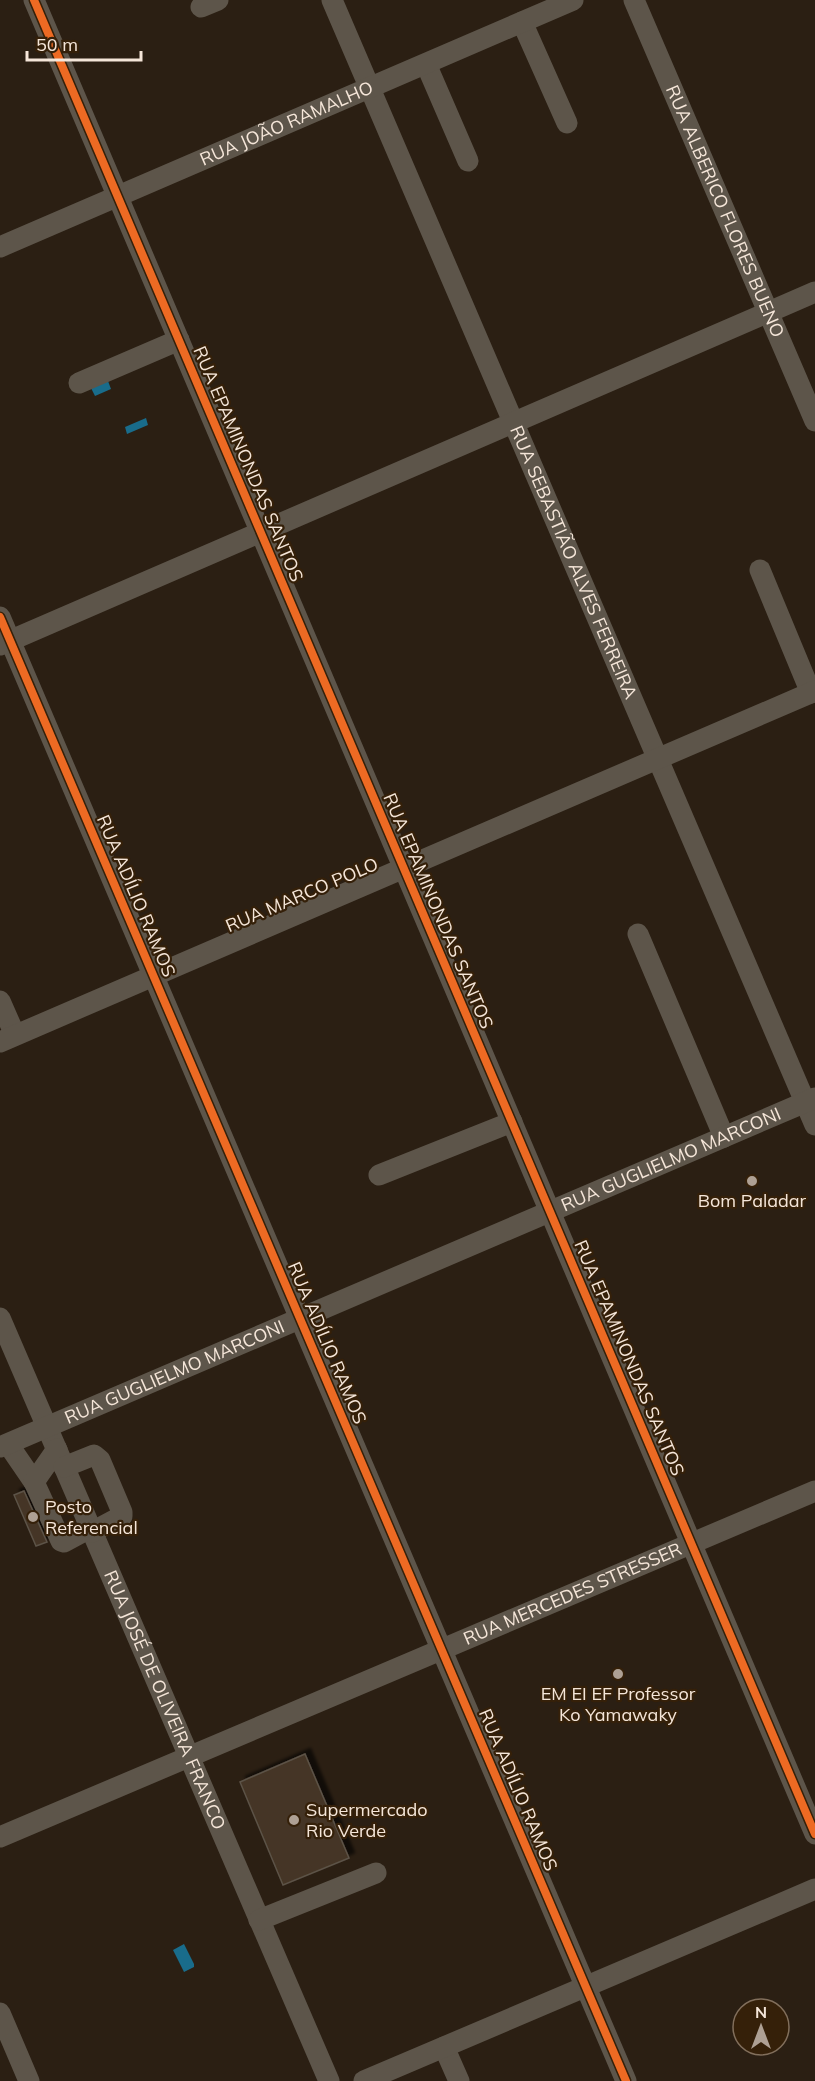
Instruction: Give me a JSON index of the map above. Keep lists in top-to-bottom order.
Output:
{
  "streets": {
    "street": [
      "RUA JOÃO RAMALHO",
      "RUA ALBERICO FLORES BUENO",
      "RUA EPAMINONDAS SANTOS",
      "RUA SEBASTIÃO ALVES FERREIRA",
      "RUA MARCO POLO",
      "RUA ADÍLIO RAMOS",
      "RUA GUGLIELMO MARCONI",
      "RUA MERCEDES STRESSER",
      "RUA JOSÉ DE OLIVEIRA FRANCO"
    ]
  },
  "crossings": [
    ["RUA JOÃO RAMALHO", "RUA EPAMINONDAS SANTOS"],
    ["RUA JOÃO RAMALHO", "RUA SEBASTIÃO ALVES FERREIRA"],
    ["RUA EPAMINONDAS SANTOS", "RUA MARCO POLO"],
    ["RUA EPAMINONDAS SANTOS", "RUA GUGLIELMO MARCONI"],
    ["RUA EPAMINONDAS SANTOS", "RUA MERCEDES STRESSER"],
    ["RUA SEBASTIÃO ALVES FERREIRA", "RUA MARCO POLO"],
    ["RUA SEBASTIÃO ALVES FERREIRA", "RUA GUGLIELMO MARCONI"],
    ["RUA MARCO POLO", "RUA ADÍLIO RAMOS"],
    ["RUA ADÍLIO RAMOS", "RUA GUGLIELMO MARCONI"],
    ["RUA ADÍLIO RAMOS", "RUA MERCEDES STRESSER"],
    ["RUA GUGLIELMO MARCONI", "RUA JOSÉ DE OLIVEIRA FRANCO"],
    ["RUA MERCEDES STRESSER", "RUA JOSÉ DE OLIVEIRA FRANCO"]
  ],
  "places": [
    "Bom Paladar",
    "Posto Referencial",
    "EM EI EF Professor Ko Yamawaky",
    "Supermercado Rio Verde"
  ],
  "scale_bar": "50 m",
  "north": "top"
}
